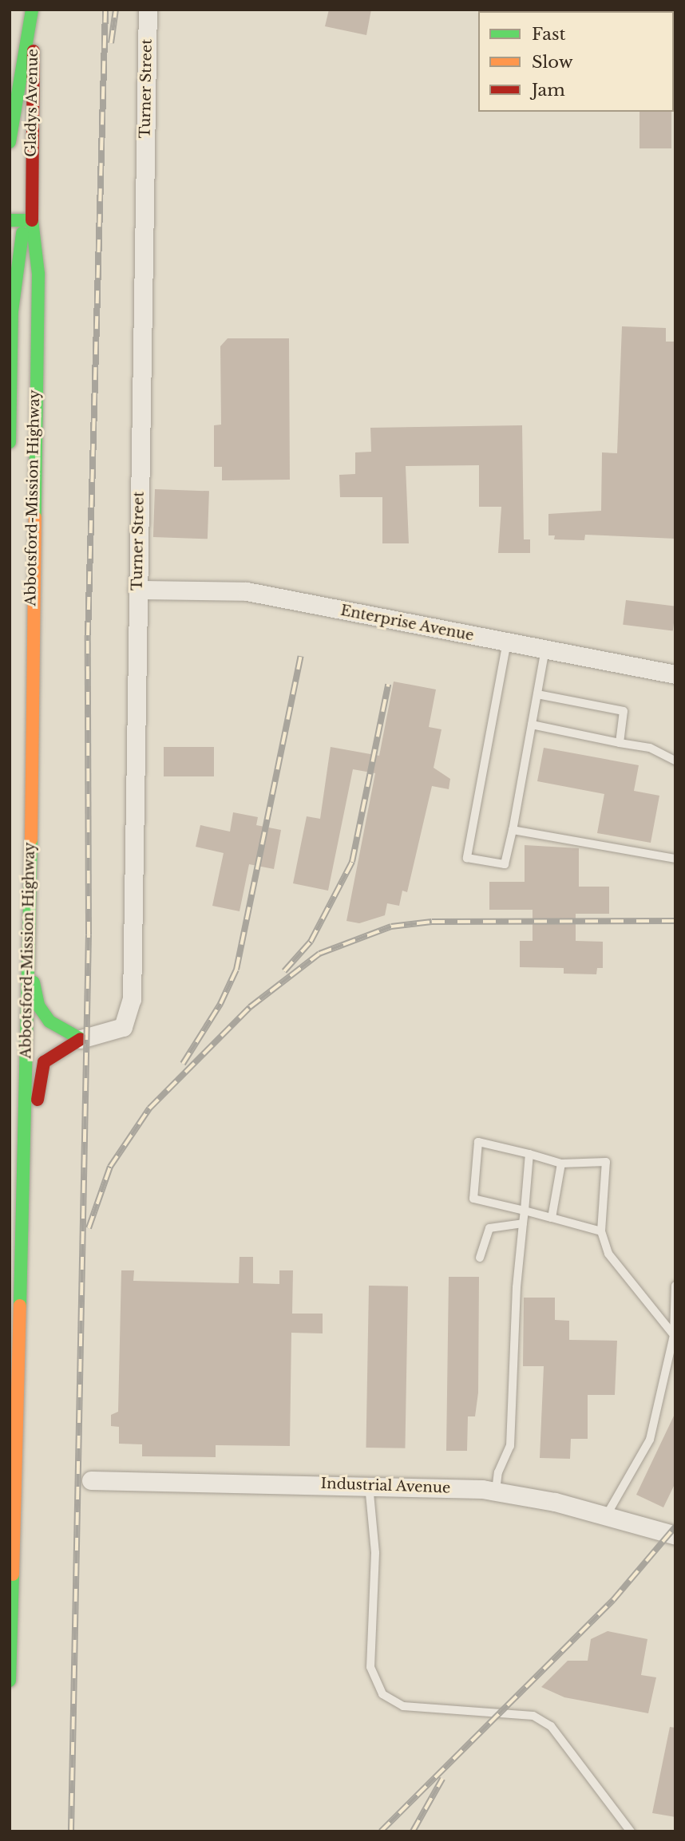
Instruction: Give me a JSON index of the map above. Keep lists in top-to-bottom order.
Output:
{
  "streets": {
    "main road": ["Gladys Avenue", "Abbotsford-Mission Highway"],
    "street": ["Turner Street", "Enterprise Avenue", "Industrial Avenue"]
  },
  "crossings": [
    ["Turner Street", "Enterprise Avenue"],
    ["Gladys Avenue", "Abbotsford-Mission Highway"]
  ],
  "legend": ["Fast", "Slow", "Jam"]
}
